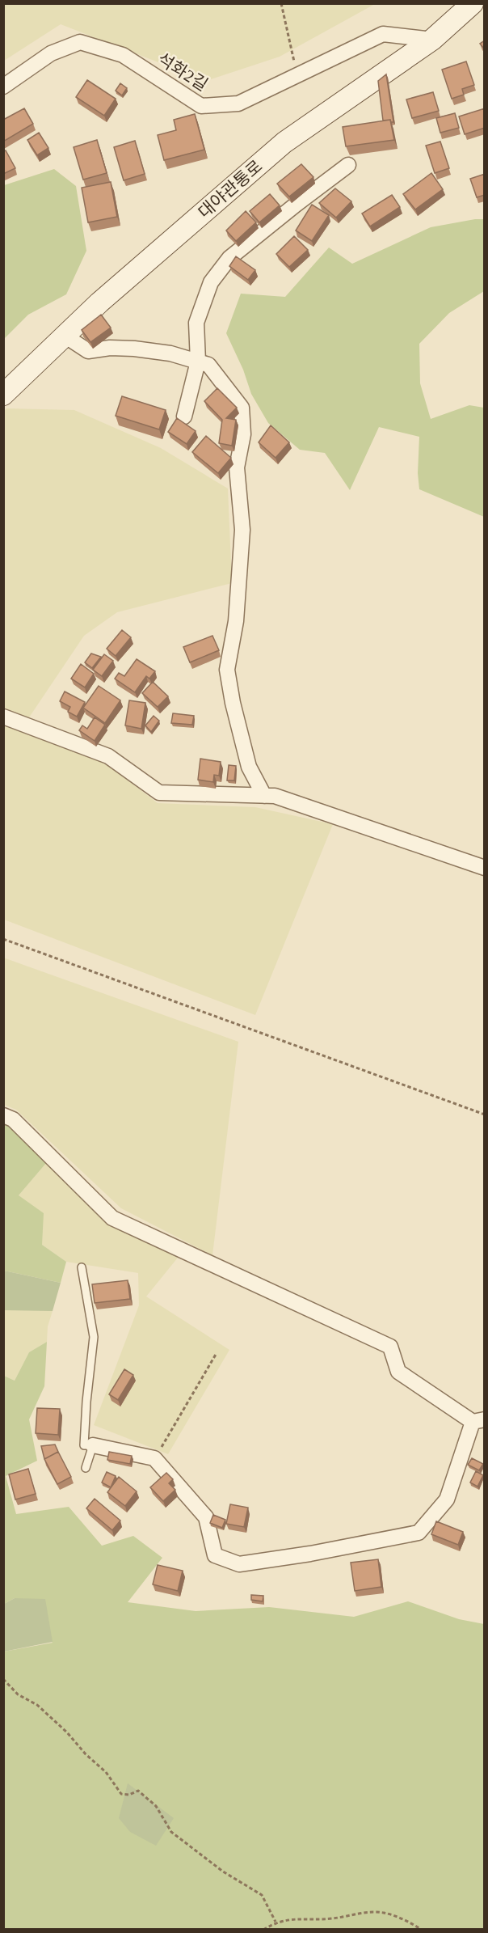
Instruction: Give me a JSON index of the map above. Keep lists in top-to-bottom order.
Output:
{
  "streets": {
    "main road": ["대야관통로"],
    "street": ["석화2길"]
  },
  "crossings": [
    ["석화2길", "대야관통로"]
  ]
}
